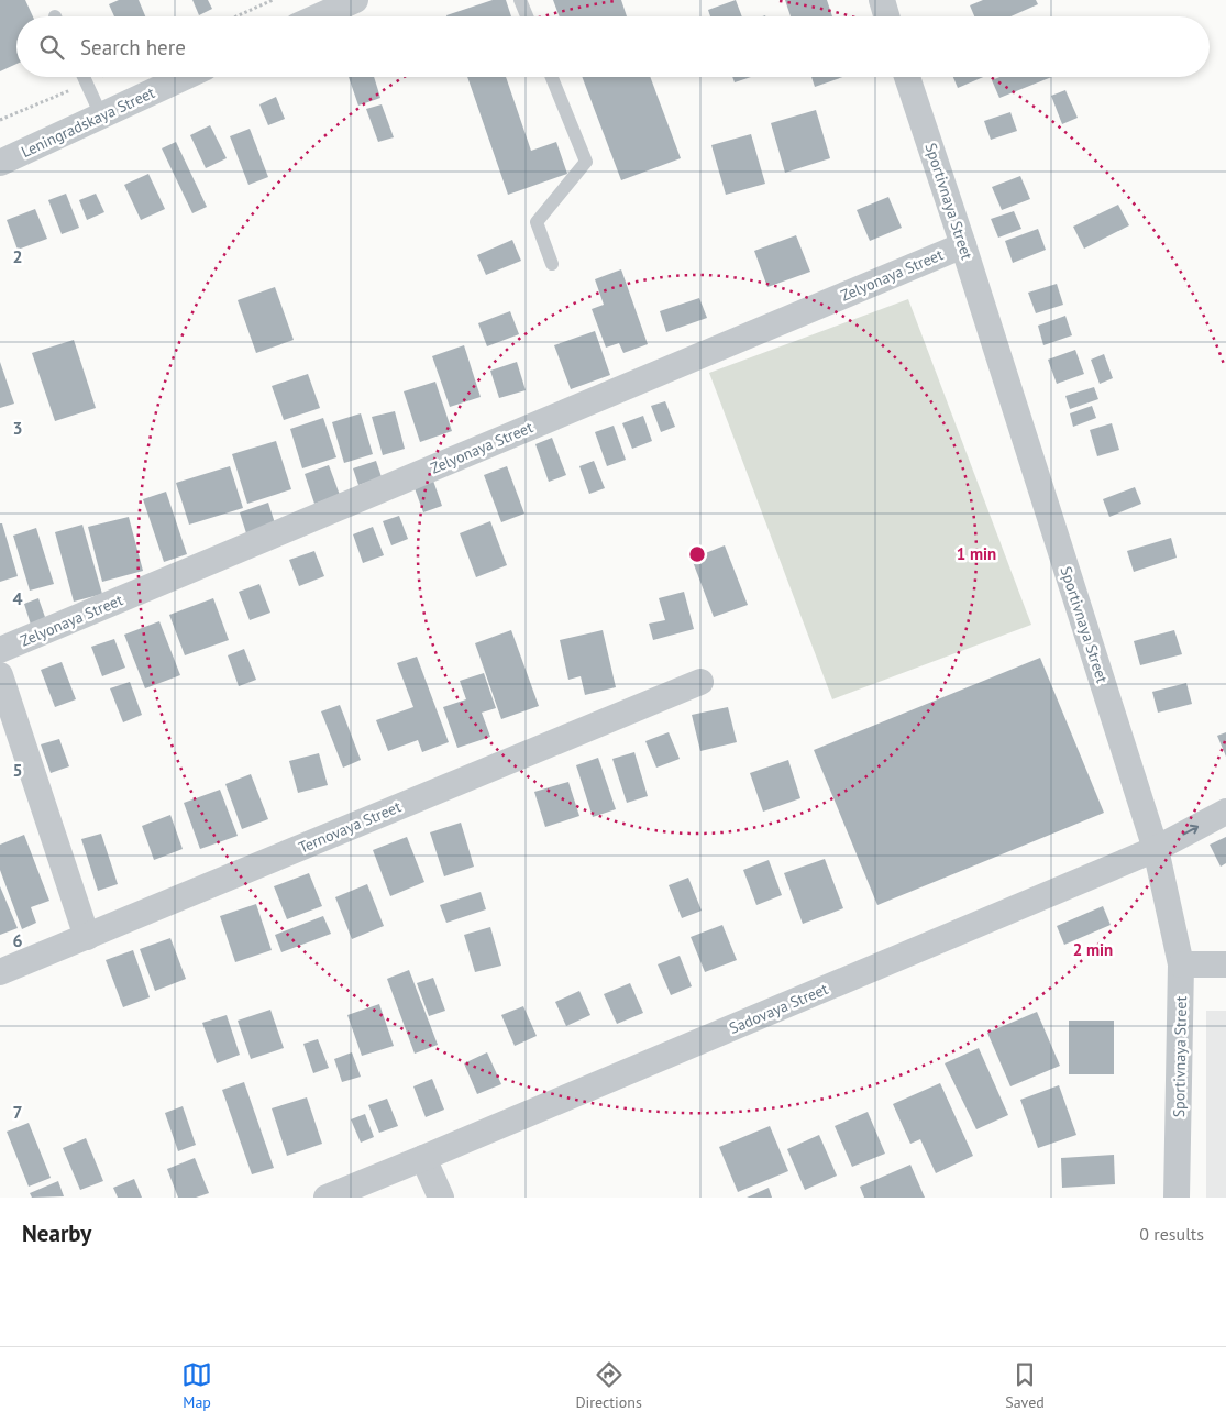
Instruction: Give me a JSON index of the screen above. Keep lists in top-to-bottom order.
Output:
{
  "streets": {
    "street": [
      "Leningradskaya Street",
      "Sportivnaya Street",
      "Zelyonaya Street",
      "Ternovaya Street",
      "Sadovaya Street"
    ]
  },
  "crossings": [
    ["Sportivnaya Street", "Zelyonaya Street"],
    ["Sportivnaya Street", "Sadovaya Street"]
  ],
  "page": {
    "search": "Search here",
    "heading": ["Nearby", "0 results"],
    "nav": ["Map", "Directions", "Saved"]
  },
  "grid": {
    "rows": [
      "2",
      "3",
      "4",
      "5",
      "6",
      "7"
    ]
  },
  "rings": ["1 min", "2 min"]
}
